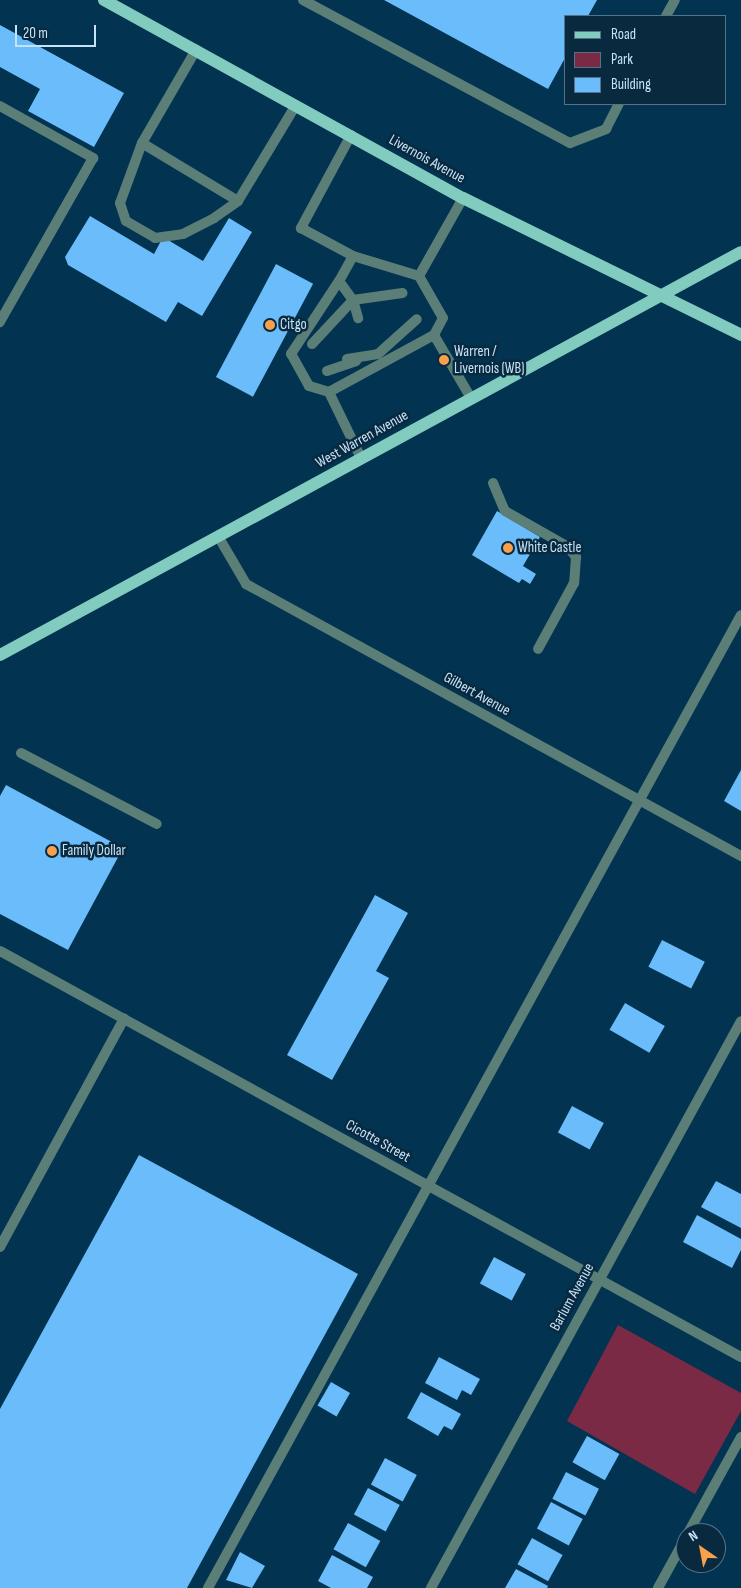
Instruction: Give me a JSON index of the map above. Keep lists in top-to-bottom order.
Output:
{
  "streets": {
    "main road": ["Livernois Avenue", "West Warren Avenue"],
    "street": ["Gilbert Avenue", "Cicotte Street", "Barlum Avenue"]
  },
  "crossings": [
    ["Livernois Avenue", "West Warren Avenue"],
    ["West Warren Avenue", "Gilbert Avenue"],
    ["Cicotte Street", "Barlum Avenue"]
  ],
  "places": [
    "Citgo",
    "Warren / Livernois (WB)",
    "White Castle",
    "Family Dollar"
  ],
  "legend": ["Road", "Park", "Building"],
  "scale_bar": "20 m",
  "north": "top left"
}
